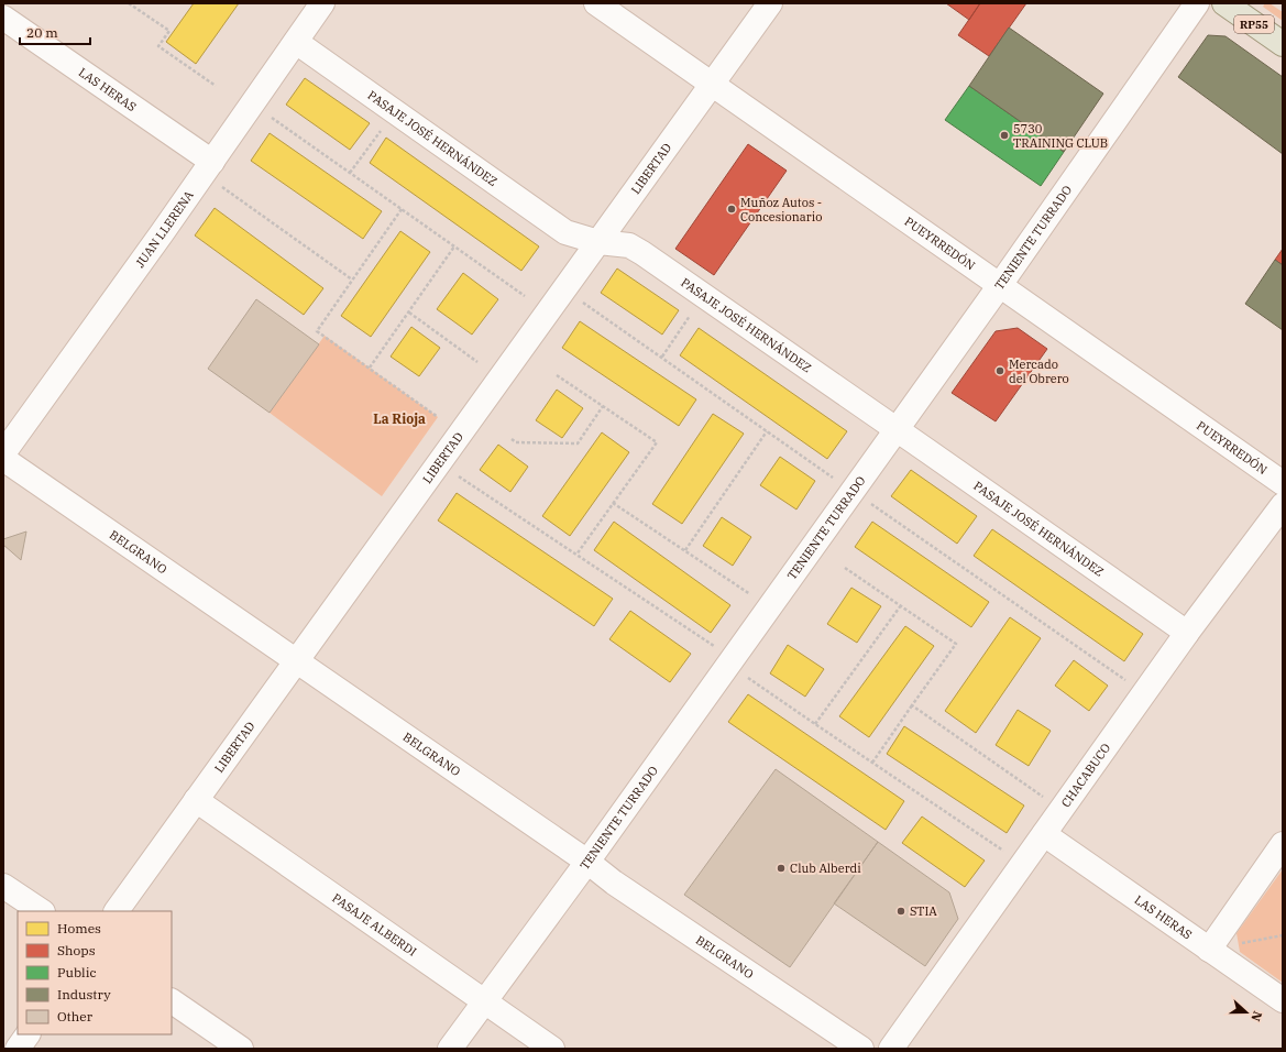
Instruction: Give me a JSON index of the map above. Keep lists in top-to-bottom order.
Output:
{
  "streets": {
    "main road": ["RP55"],
    "street": [
      "LAS HERAS",
      "PASAJE JOSÉ HERNÁNDEZ",
      "LIBERTAD",
      "JUAN LLERENA",
      "TENIENTE TURRADO",
      "PUEYRREDÓN",
      "BELGRANO",
      "CHACABUCO",
      "PASAJE ALBERDI"
    ]
  },
  "crossings": [
    ["LAS HERAS", "JUAN LLERENA"],
    ["LAS HERAS", "CHACABUCO"],
    ["PASAJE JOSÉ HERNÁNDEZ", "LIBERTAD"],
    ["PASAJE JOSÉ HERNÁNDEZ", "JUAN LLERENA"],
    ["PASAJE JOSÉ HERNÁNDEZ", "TENIENTE TURRADO"],
    ["PASAJE JOSÉ HERNÁNDEZ", "CHACABUCO"],
    ["LIBERTAD", "PUEYRREDÓN"],
    ["LIBERTAD", "BELGRANO"],
    ["LIBERTAD", "PASAJE ALBERDI"],
    ["TENIENTE TURRADO", "PUEYRREDÓN"],
    ["TENIENTE TURRADO", "BELGRANO"],
    ["TENIENTE TURRADO", "PASAJE ALBERDI"]
  ],
  "districts": ["La Rioja"],
  "places": [
    "5730 TRAINING CLUB",
    "Muñoz Autos - Concesionario",
    "Mercado del Obrero",
    "Club Alberdi",
    "STIA"
  ],
  "legend": [
    "Homes",
    "Shops",
    "Public",
    "Industry",
    "Other"
  ],
  "scale_bar": "20 m",
  "north": "right"
}
